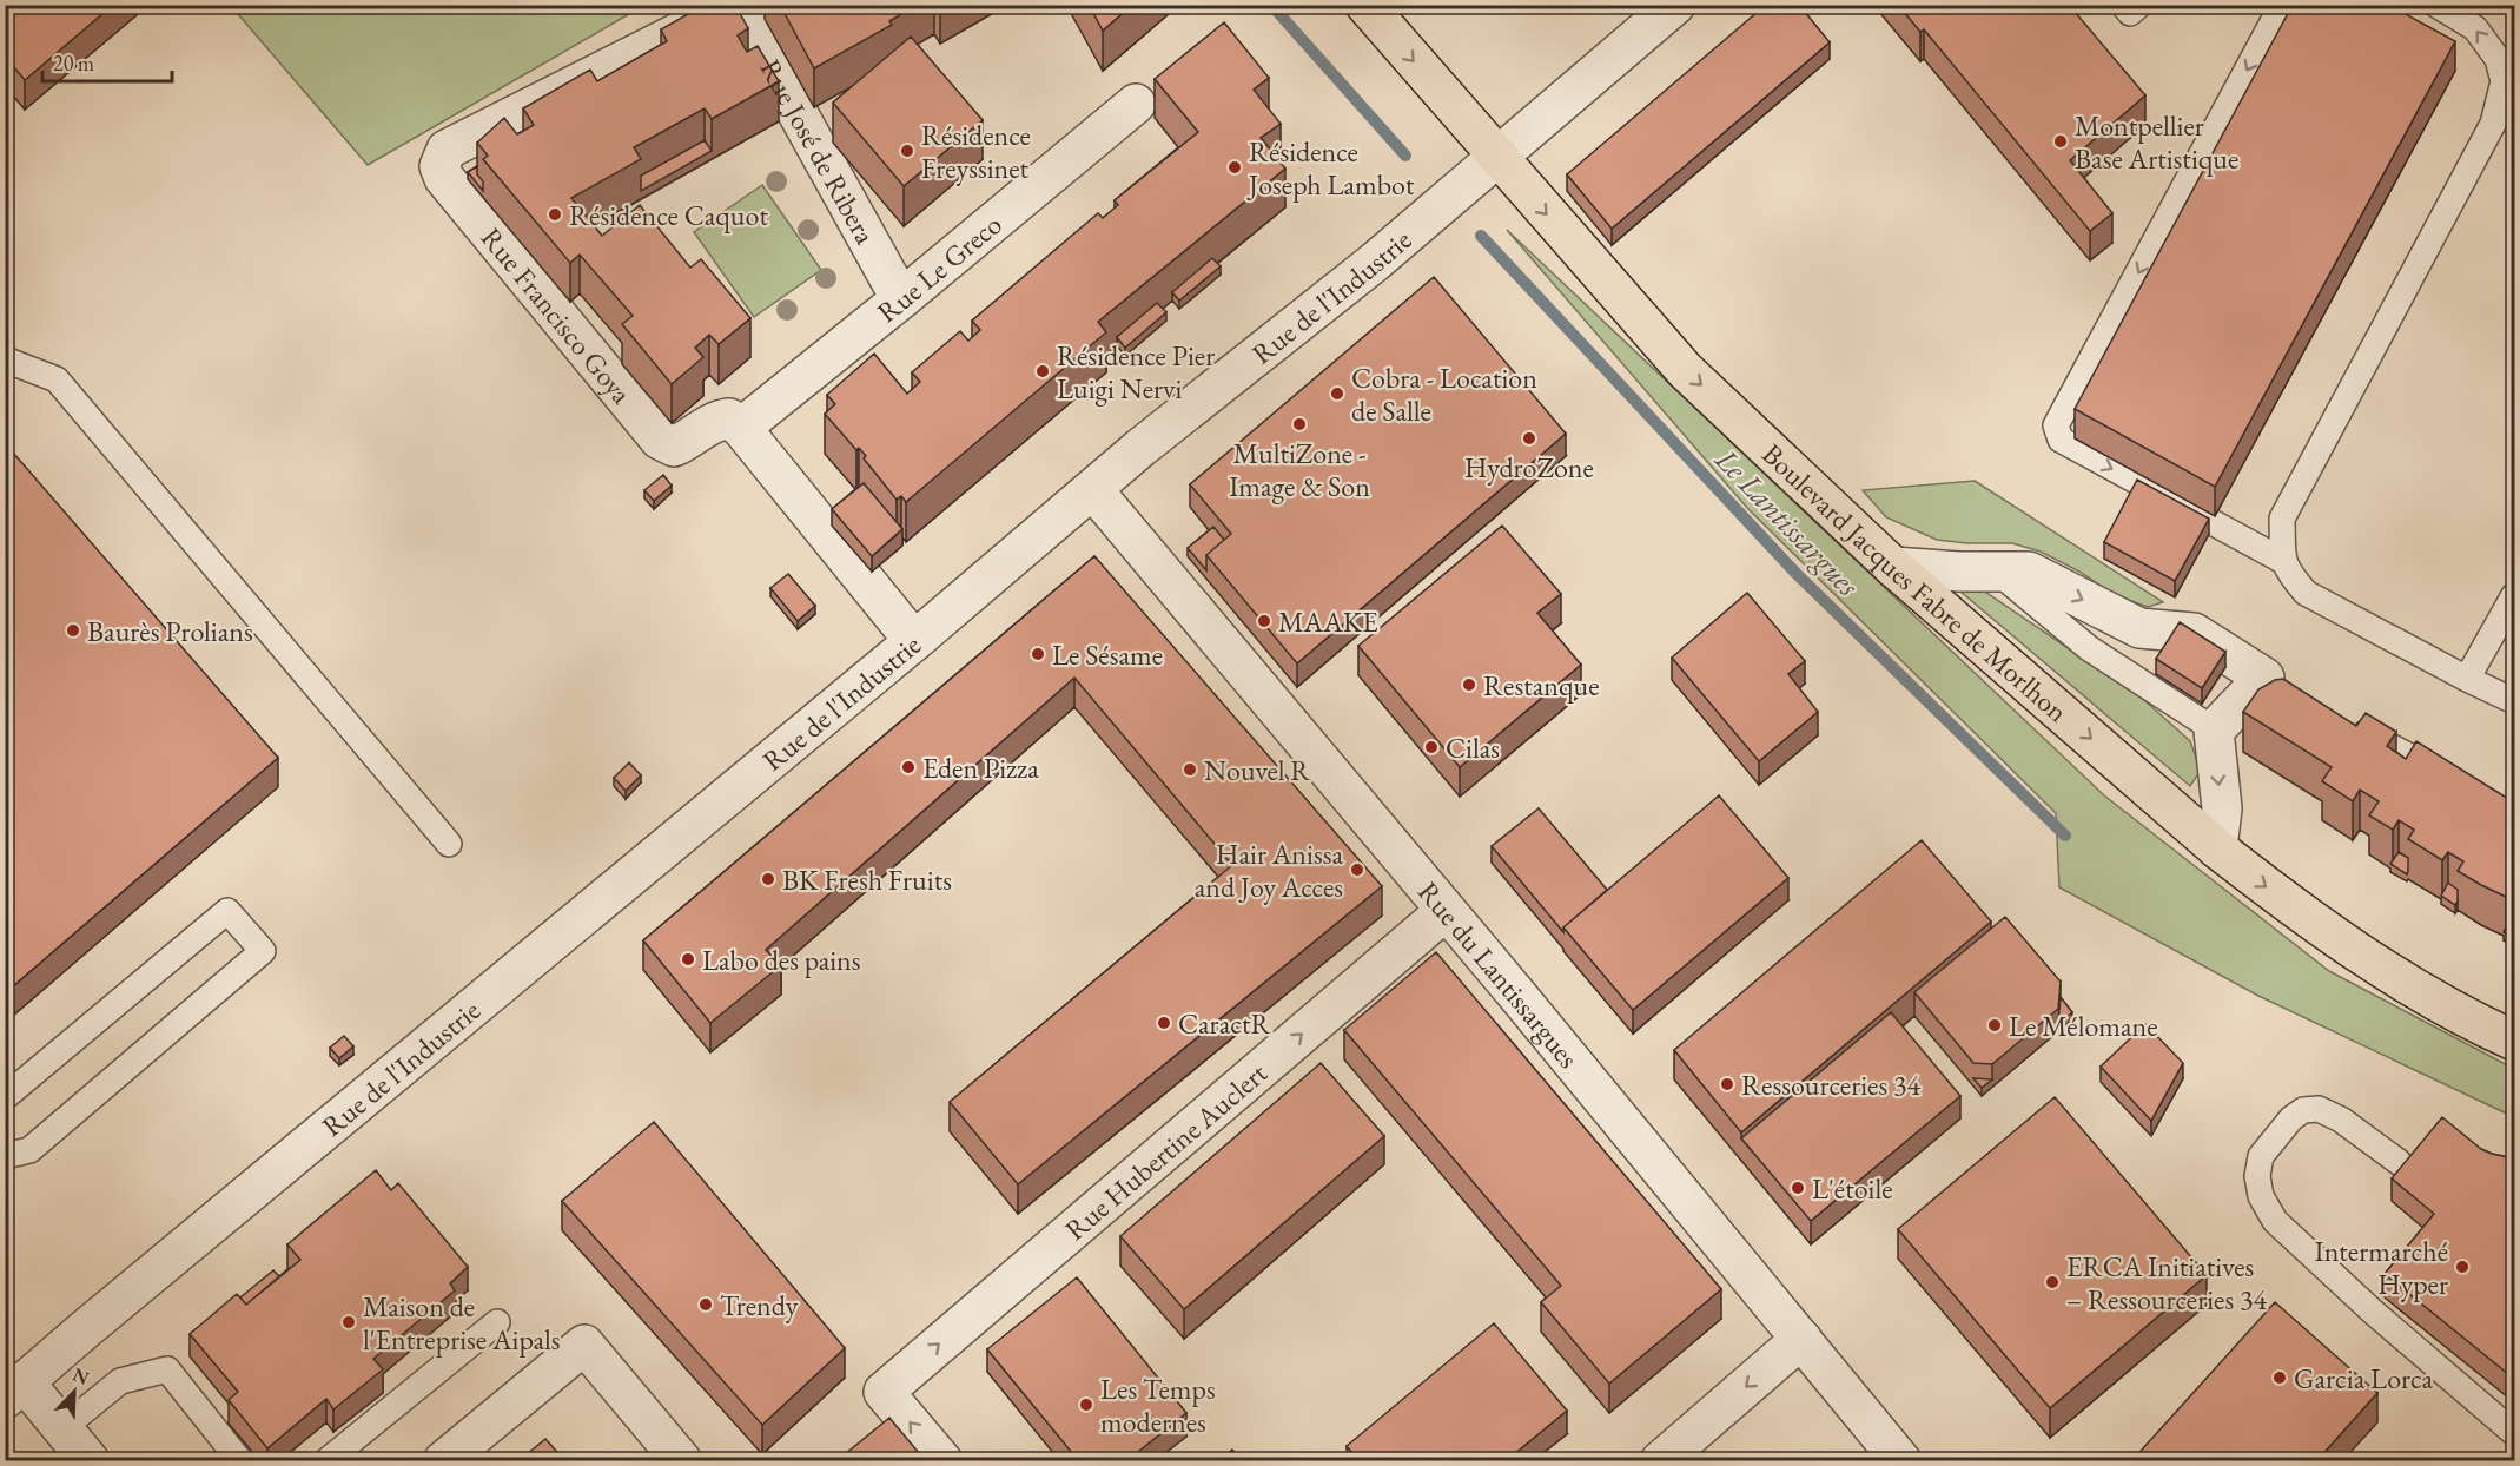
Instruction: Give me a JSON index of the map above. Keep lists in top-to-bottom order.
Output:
{
  "streets": {
    "main road": ["Boulevard Jacques Fabre de Morlhon"],
    "street": [
      "Rue José de Ribera",
      "Rue Le Greco",
      "Rue de l'Industrie",
      "Rue Francisco Goya",
      "Rue du Lantissargues",
      "Rue Hubertine Auclert"
    ]
  },
  "crossings": [
    ["Rue José de Ribera", "Rue Le Greco"],
    ["Rue José de Ribera", "Rue Francisco Goya"],
    ["Rue Le Greco", "Rue Francisco Goya"],
    ["Rue de l'Industrie", "Boulevard Jacques Fabre de Morlhon"],
    ["Rue de l'Industrie", "Rue du Lantissargues"],
    ["Rue du Lantissargues", "Rue Hubertine Auclert"]
  ],
  "one_way": ["Boulevard Jacques Fabre de Morlhon", "Rue Hubertine Auclert"],
  "water": ["Le Lantissargues"],
  "places": [
    "Montpellier Base Artistique",
    "Résidence Freyssinet",
    "Résidence Joseph Lambot",
    "Résidence Caquot",
    "Résidence Pier Luigi Nervi",
    "Cobra - Location de Salle",
    "MultiZone - Image & Son",
    "HydroZone",
    "MAAKE",
    "Baurès Prolians",
    "Le Sésame",
    "Restanque",
    "Cilas",
    "Eden Pizza",
    "Nouvel R",
    "Hair Anissa and Joy Acces",
    "BK Fresh Fruits",
    "Labo des pains",
    "CaractR",
    "Le Mélomane",
    "Ressourceries 34",
    "L'étoile",
    "Intermarché Hyper",
    "ERCA Initiatives – Ressourceries 34",
    "Trendy",
    "Maison de l'Entreprise Aipals",
    "Garcia Lorca",
    "Les Temps modernes"
  ],
  "scale_bar": "20 m",
  "north": "top right"
}
